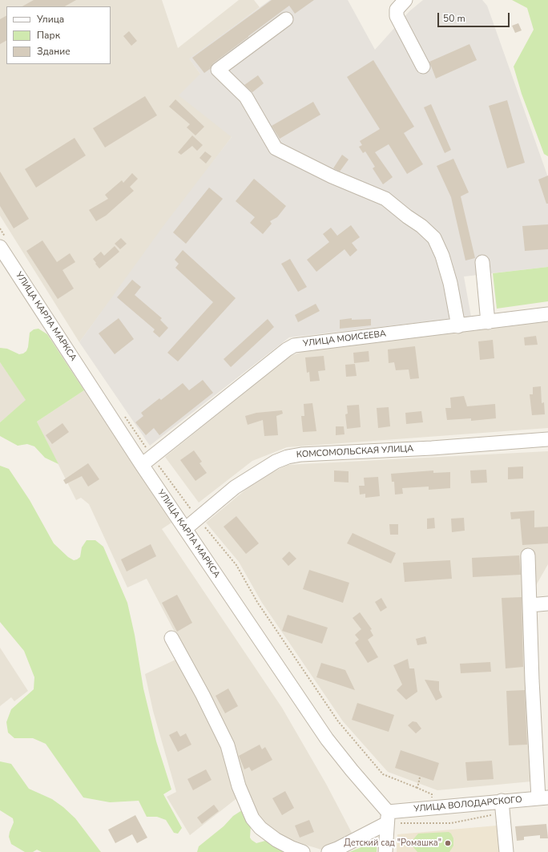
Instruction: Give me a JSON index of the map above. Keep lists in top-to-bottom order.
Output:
{
  "streets": {
    "street": [
      "УЛИЦА КАРЛА МАРКСА",
      "УЛИЦА МОИСЕЕВА",
      "КОМСОМОЛЬСКАЯ УЛИЦА",
      "УЛИЦА ВОЛОДАРСКОГО"
    ]
  },
  "crossings": [
    ["УЛИЦА КАРЛА МАРКСА", "УЛИЦА МОИСЕЕВА"],
    ["УЛИЦА КАРЛА МАРКСА", "КОМСОМОЛЬСКАЯ УЛИЦА"],
    ["УЛИЦА КАРЛА МАРКСА", "УЛИЦА ВОЛОДАРСКОГО"]
  ],
  "places": ["Детский сад \"Ромашка\""],
  "legend": ["Улица", "Парк", "Здание"],
  "scale_bar": "50 m"
}
